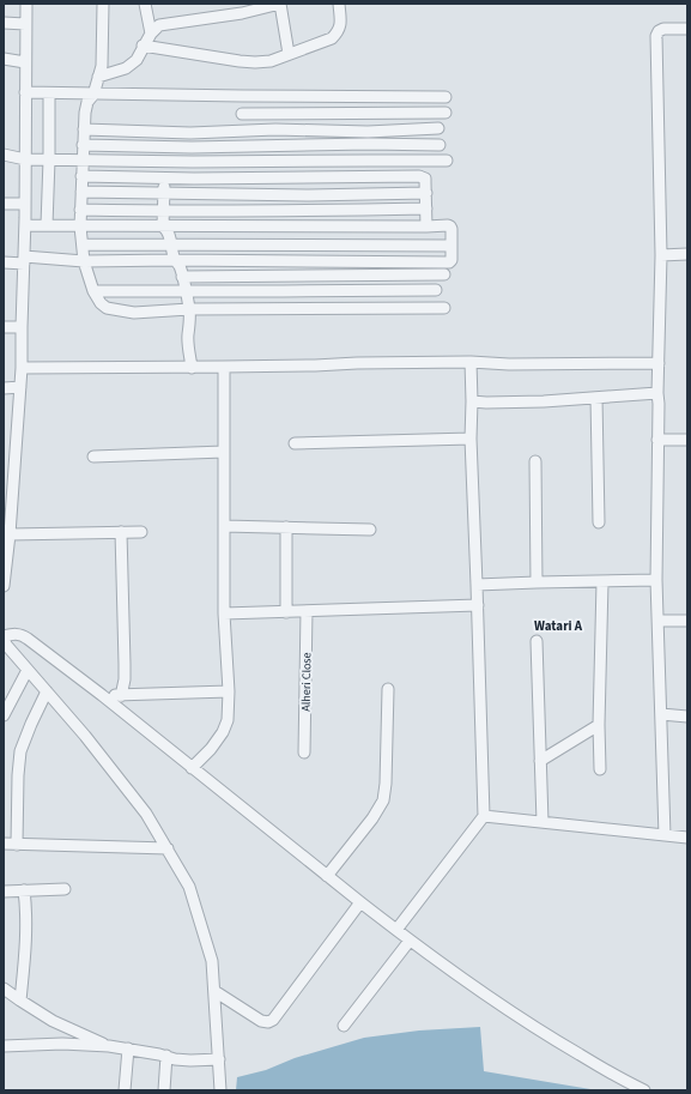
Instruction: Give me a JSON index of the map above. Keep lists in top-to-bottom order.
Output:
{
  "streets": {
    "street": ["Alheri Close"]
  },
  "districts": ["Watari A"]
}
